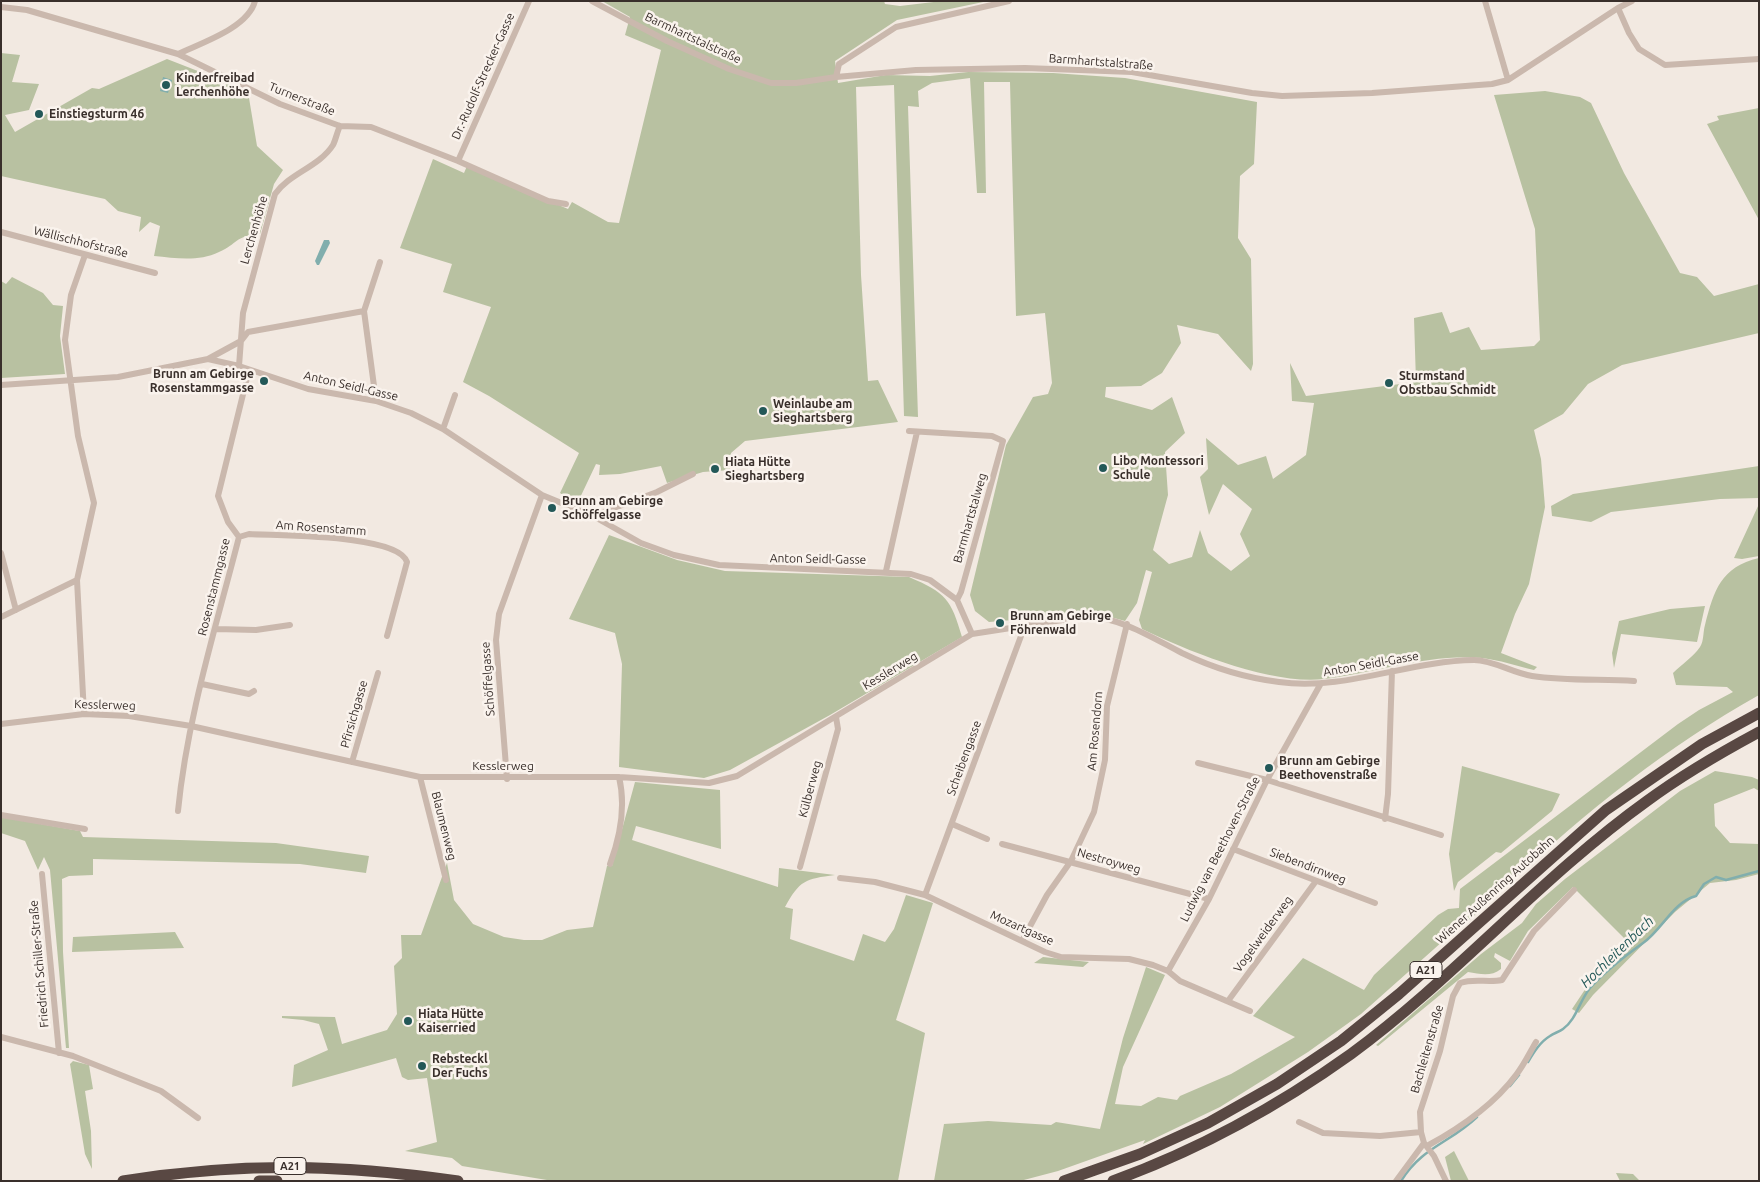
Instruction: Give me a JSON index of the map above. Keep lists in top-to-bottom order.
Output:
{
  "streets": {
    "highway": ["Wiener Außenring Autobahn", "A21"],
    "street": [
      "Barmhartstalstraße",
      "Dr.-Rudolf-Strecker-Gasse",
      "Turnerstraße",
      "Lerchenhöhe",
      "Wällischhofstraße",
      "Anton Seidl-Gasse",
      "Barmhartstalweg",
      "Am Rosenstamm",
      "Rosenstammgasse",
      "Kesslerweg",
      "Schöffelgasse",
      "Pfirsichgasse",
      "Am Rosendorn",
      "Scheibengasse",
      "Külberweg",
      "Blaumenweg",
      "Ludwig van Beethoven-Straße",
      "Nestroyweg",
      "Siebendirnweg",
      "Mozartgasse",
      "Vogelweiderweg",
      "Friedrich Schiller-Straße",
      "Bachleitenstraße"
    ]
  },
  "crossings": [
    ["Dr.-Rudolf-Strecker-Gasse", "Turnerstraße"],
    ["Turnerstraße", "Lerchenhöhe"],
    ["Lerchenhöhe", "Anton Seidl-Gasse"],
    ["Anton Seidl-Gasse", "Barmhartstalweg"],
    ["Anton Seidl-Gasse", "Rosenstammgasse"],
    ["Anton Seidl-Gasse", "Kesslerweg"],
    ["Anton Seidl-Gasse", "Schöffelgasse"],
    ["Anton Seidl-Gasse", "Am Rosendorn"],
    ["Anton Seidl-Gasse", "Scheibengasse"],
    ["Anton Seidl-Gasse", "Ludwig van Beethoven-Straße"],
    ["Am Rosenstamm", "Rosenstammgasse"],
    ["Rosenstammgasse", "Kesslerweg"],
    ["Kesslerweg", "Schöffelgasse"],
    ["Kesslerweg", "Pfirsichgasse"],
    ["Kesslerweg", "Külberweg"],
    ["Kesslerweg", "Blaumenweg"],
    ["Am Rosendorn", "Nestroyweg"],
    ["Am Rosendorn", "Mozartgasse"],
    ["Scheibengasse", "Mozartgasse"],
    ["Ludwig van Beethoven-Straße", "Nestroyweg"],
    ["Ludwig van Beethoven-Straße", "Siebendirnweg"],
    ["Ludwig van Beethoven-Straße", "Mozartgasse"],
    ["Siebendirnweg", "Vogelweiderweg"],
    ["Mozartgasse", "Vogelweiderweg"]
  ],
  "water": ["Hochleitenbach"],
  "places": [
    "Kinderfreibad Lerchenhöhe",
    "Einstiegsturm 46",
    "Brunn am Gebirge Rosenstammgasse",
    "Sturmstand Obstbau Schmidt",
    "Weinlaube am Sieghartsberg",
    "Libo Montessori Schule",
    "Hiata Hütte Sieghartsberg",
    "Brunn am Gebirge Schöffelgasse",
    "Brunn am Gebirge Föhrenwald",
    "Brunn am Gebirge Beethovenstraße",
    "Hiata Hütte Kaiserried",
    "Rebsteckl Der Fuchs"
  ]
}
